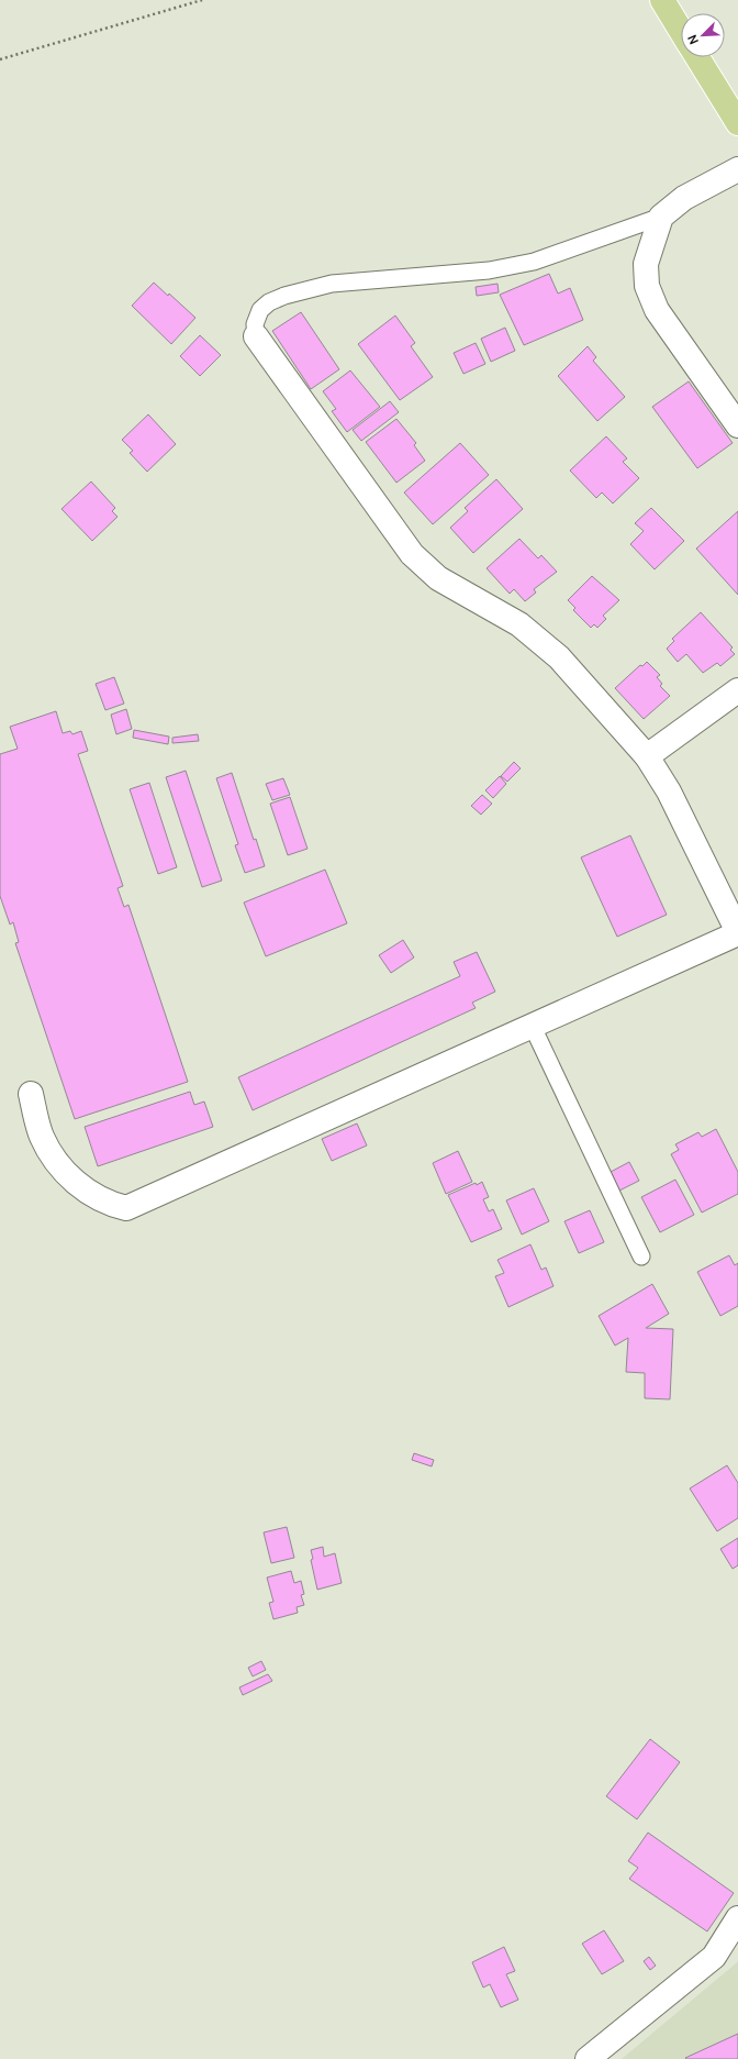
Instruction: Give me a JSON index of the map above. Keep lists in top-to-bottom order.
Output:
{
  "north": "bottom left"
}
